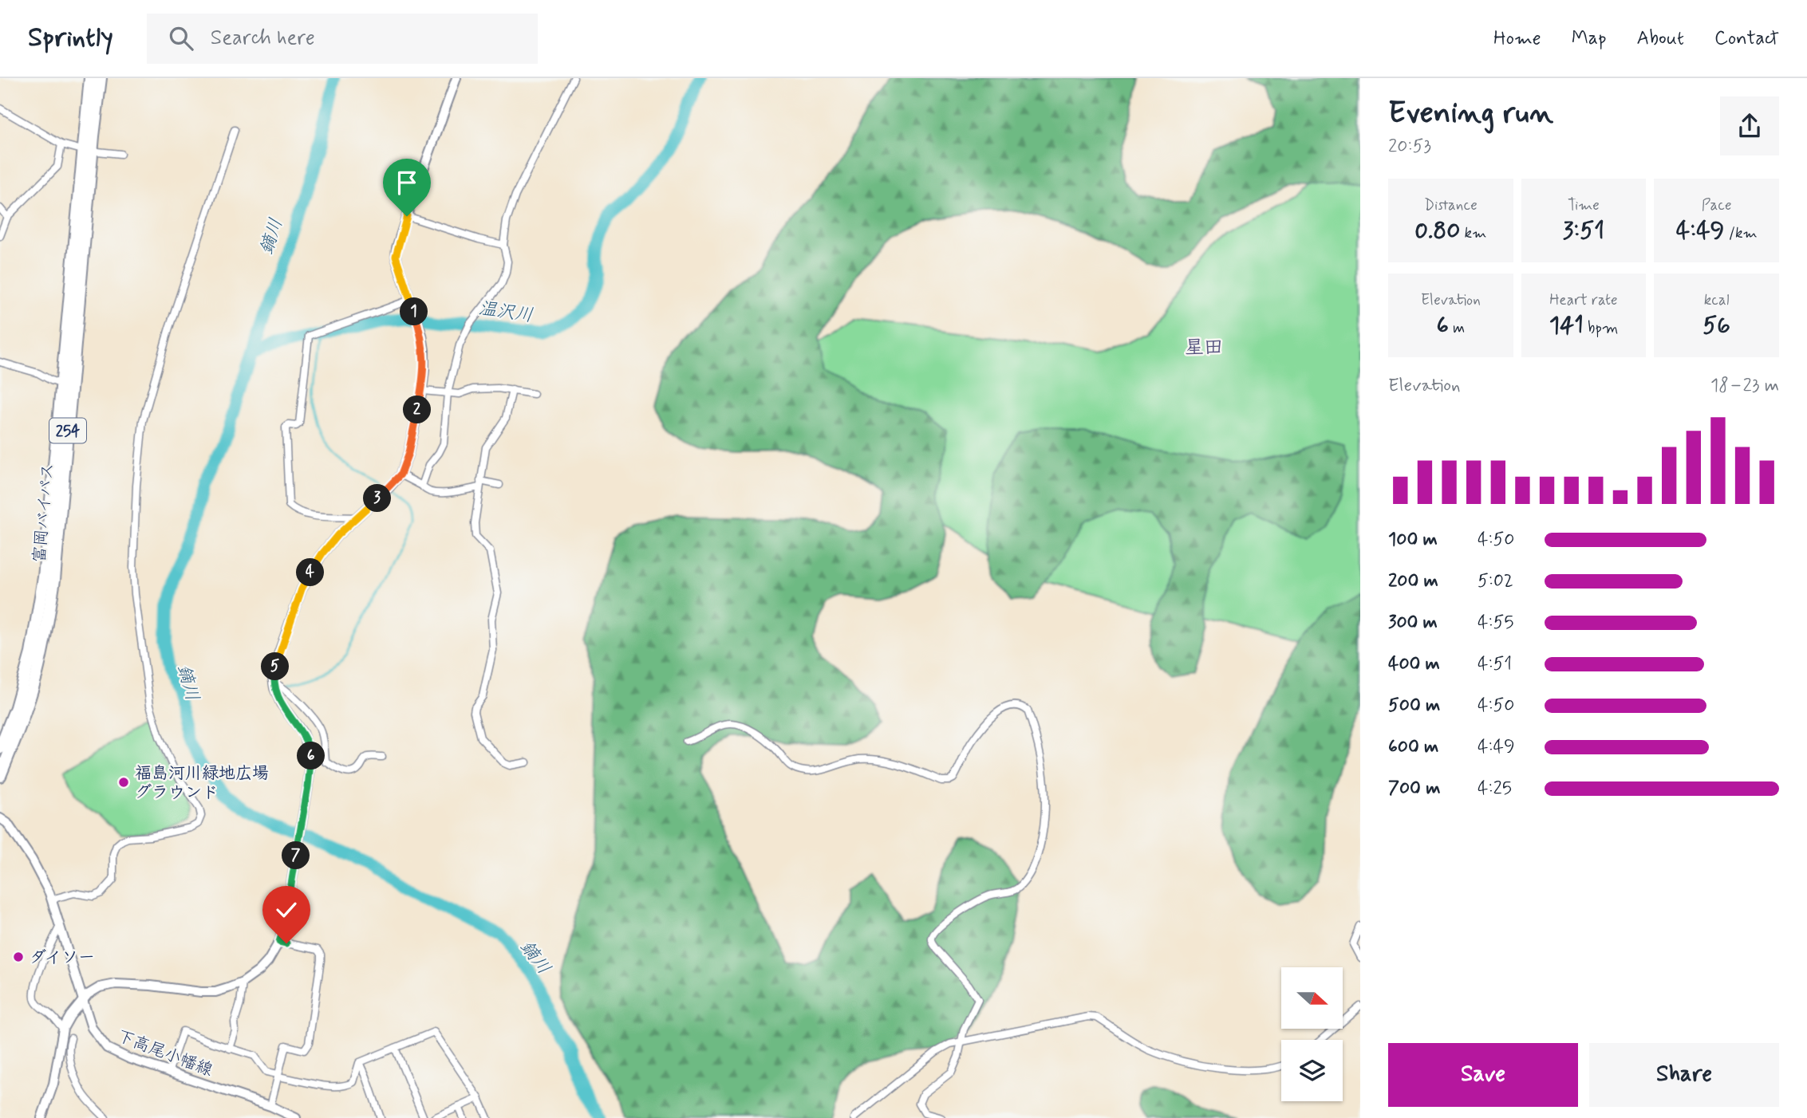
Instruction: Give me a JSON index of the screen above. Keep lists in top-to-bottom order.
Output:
{
  "streets": {
    "highway": ["254", "富岡バイパス"],
    "street": ["下高尾小幡線"]
  },
  "districts": ["星田"],
  "water": ["鏑川", "温沢川"],
  "places": ["福島河川緑地広場 グラウンド", "ダイソー"],
  "north": "right",
  "page": {
    "header": "Sprintly",
    "search": "Search here",
    "nav": [
      "Home",
      "Map",
      "About",
      "Contact"
    ],
    "heading": ["Evening run", "20:53"],
    "stats": [
      ["Distance", "0.80 km"],
      ["Time", "3:51"],
      ["Pace", "4:49 /km"],
      ["Elevation", "6 m"],
      ["Heart rate", "141 bpm"],
      ["kcal", "56"]
    ],
    "pins": [
      "1",
      "2",
      "3",
      "4",
      "5",
      "6",
      "7"
    ],
    "chart": ["Elevation", "18–23 m"],
    "list": [
      {
        "name": "100 m",
        "note": "4:50"
      },
      {
        "name": "200 m",
        "note": "5:02"
      },
      {
        "name": "300 m",
        "note": "4:55"
      },
      {
        "name": "400 m",
        "note": "4:51"
      },
      {
        "name": "500 m",
        "note": "4:50"
      },
      {
        "name": "600 m",
        "note": "4:49"
      },
      {
        "name": "700 m",
        "note": "4:25"
      }
    ],
    "buttons": ["Save", "Share"]
  }
}
